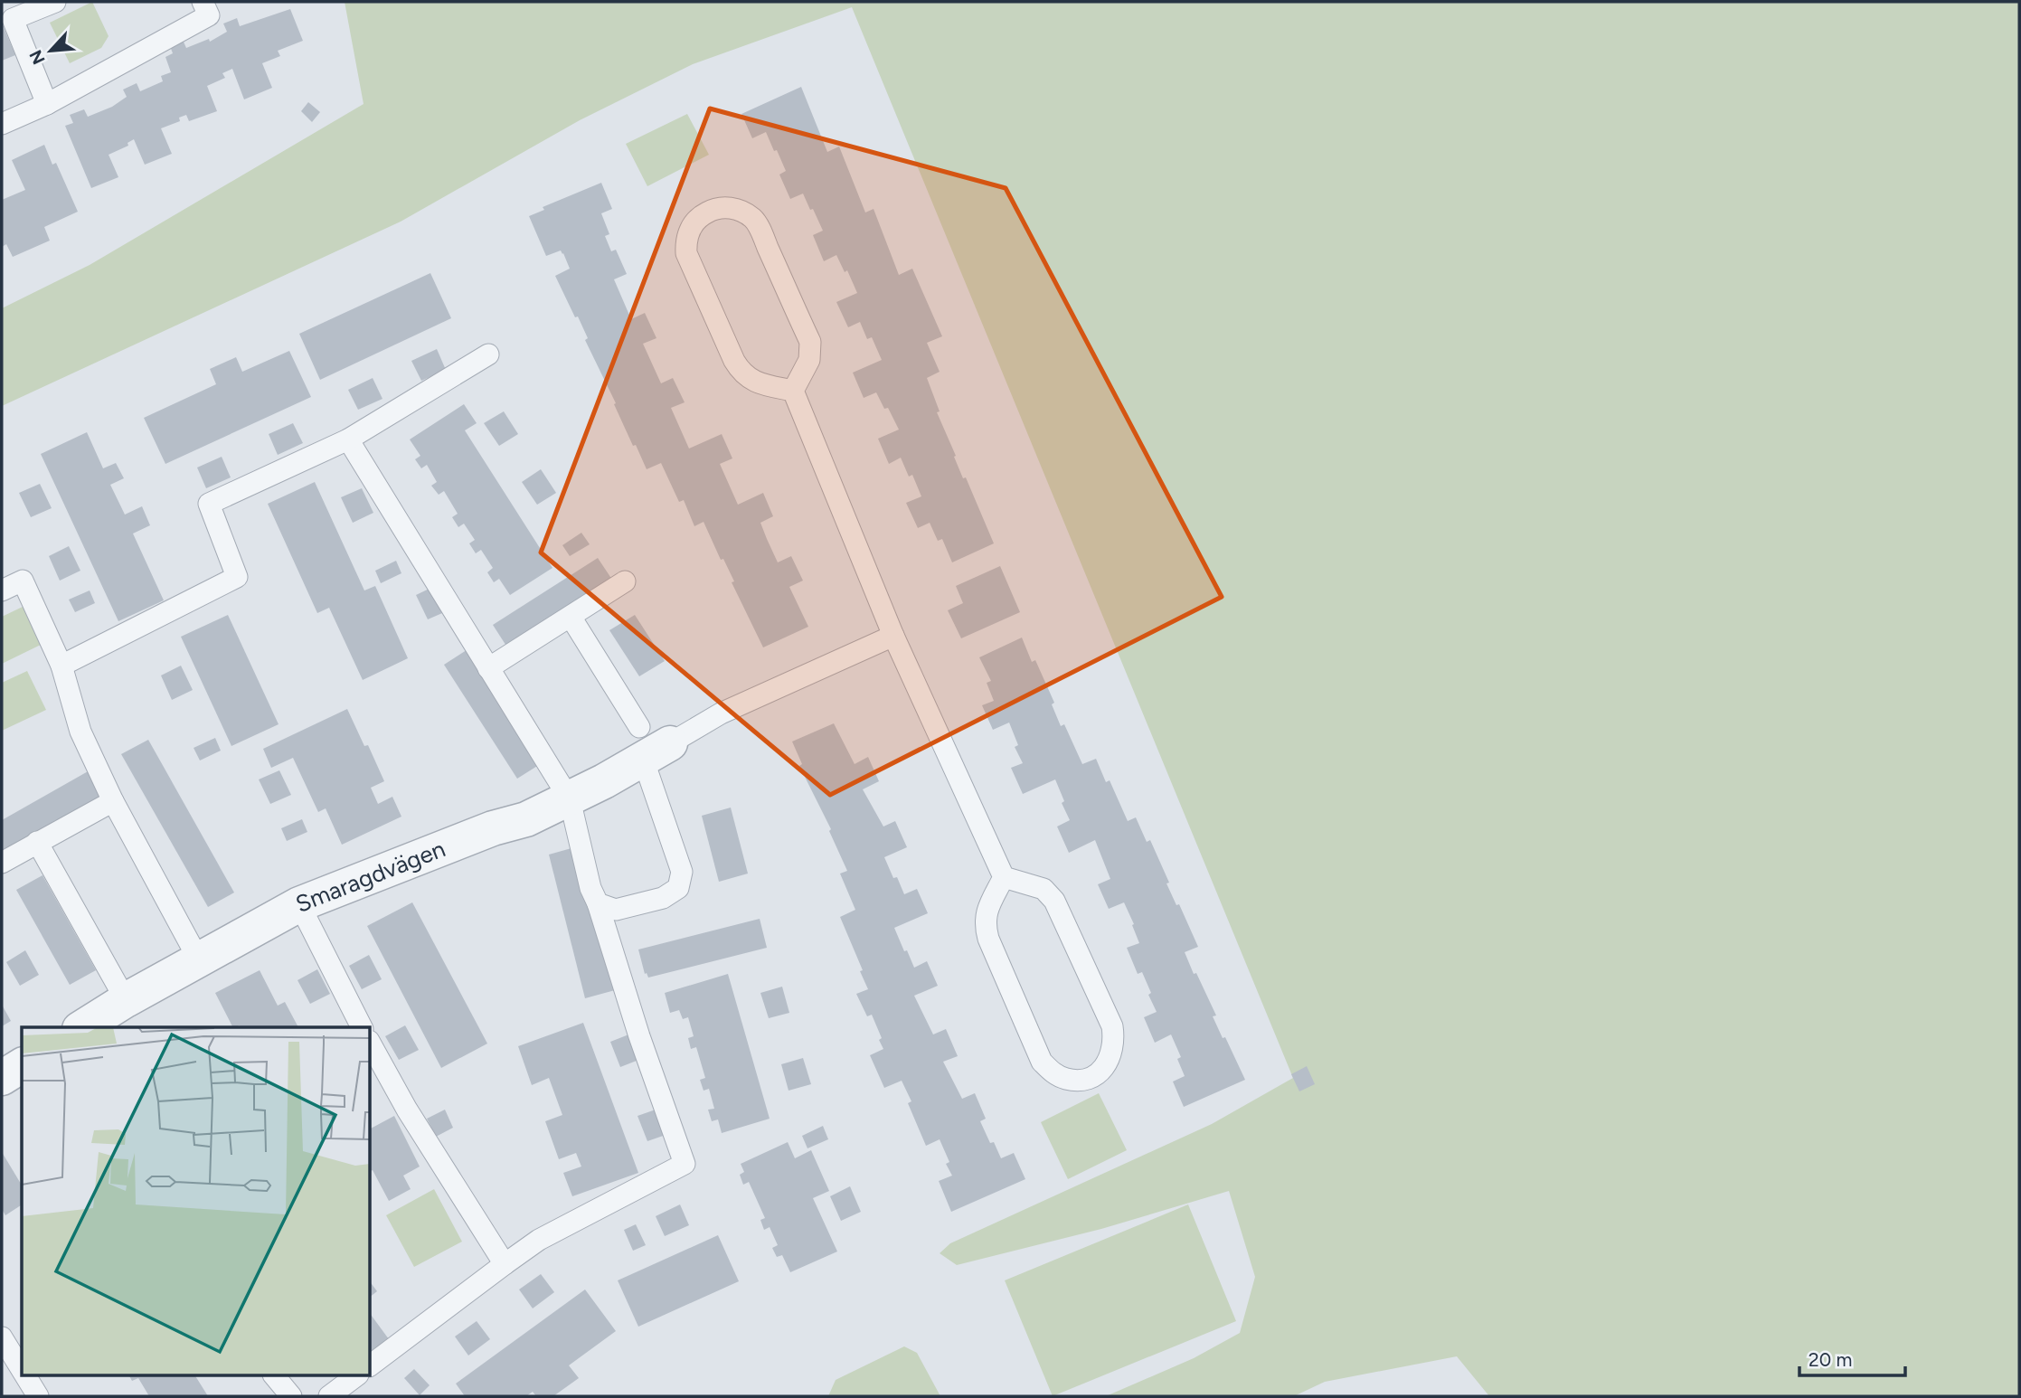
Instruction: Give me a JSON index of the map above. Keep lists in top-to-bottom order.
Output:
{
  "streets": {
    "street": ["Smaragdvägen"]
  },
  "scale_bar": "20 m",
  "north": "bottom left"
}
